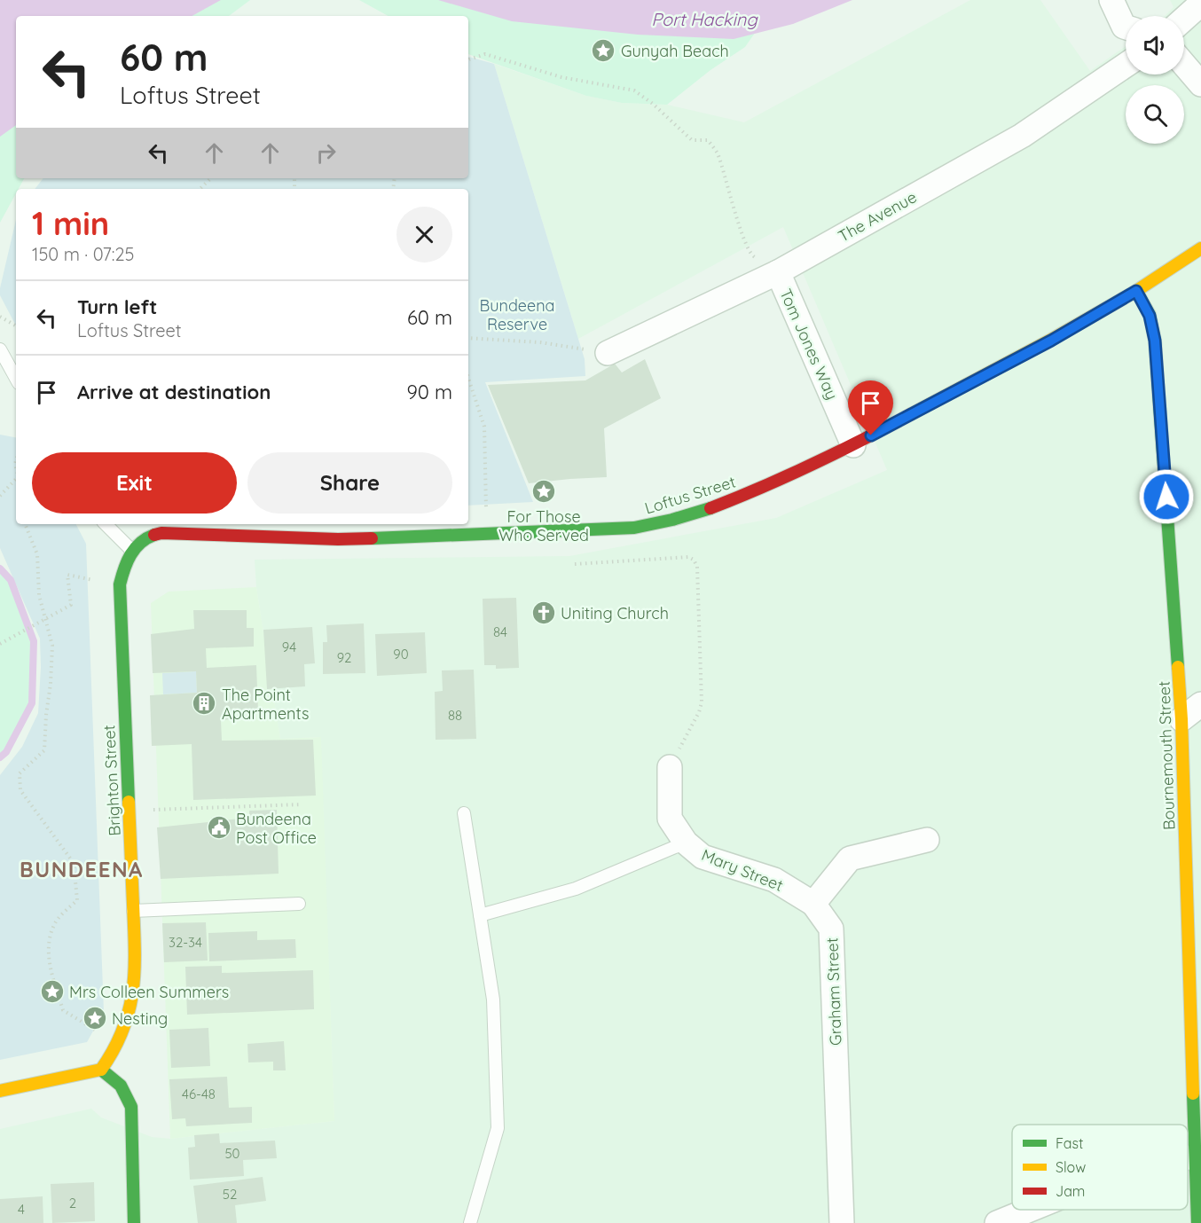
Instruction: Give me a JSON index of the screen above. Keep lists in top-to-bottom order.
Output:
{
  "streets": {
    "street": [
      "The Avenue",
      "Tom Jones Way",
      "Loftus Street",
      "Bournemouth Street",
      "Brighton Street",
      "Mary Street",
      "Graham Street"
    ]
  },
  "crossings": [
    ["The Avenue", "Tom Jones Way"],
    ["Tom Jones Way", "Loftus Street"],
    ["Loftus Street", "Bournemouth Street"],
    ["Loftus Street", "Brighton Street"],
    ["Mary Street", "Graham Street"]
  ],
  "districts": ["BUNDEENA"],
  "water": ["Port Hacking"],
  "parks": ["Bundeena Reserve"],
  "places": {
    "place": [
      "Gunyah Beach",
      "For Those Who Served",
      "Mrs Colleen Summers",
      "Nesting"
    ],
    "church": ["Uniting Church"],
    "building": ["The Point Apartments"],
    "public building": ["Bundeena Post Office"]
  },
  "house_numbers": [
    "84",
    "94",
    "90",
    "92",
    "88",
    "32-34",
    "46-48",
    "50",
    "52",
    "2",
    "4"
  ],
  "legend": ["Fast", "Slow", "Jam"],
  "page": {
    "turn": ["60 m", "Loftus Street"],
    "heading": ["1 min", "150 m · 07:25"],
    "list": [
      {
        "name": "Turn left",
        "note": "Loftus Street",
        "value": "60 m"
      },
      {
        "name": "Arrive at destination",
        "value": "90 m"
      }
    ],
    "buttons": ["Exit", "Share"]
  }
}
